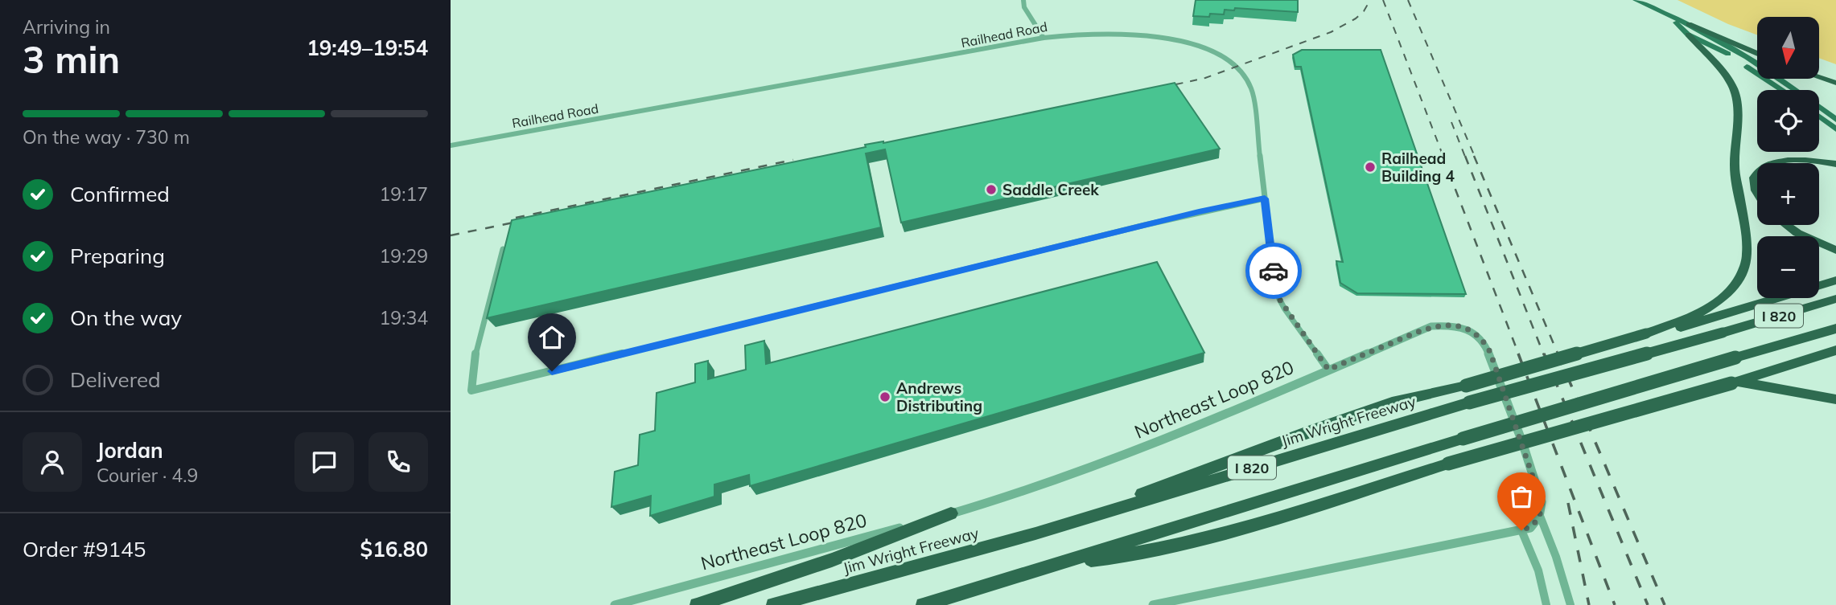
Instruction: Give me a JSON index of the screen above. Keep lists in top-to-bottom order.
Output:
{
  "streets": {
    "highway": ["I 820", "Jim Wright Freeway"],
    "street": ["Railhead Road", "Northeast Loop 820"]
  },
  "crossings": [
    ["Railhead Road", "Northeast Loop 820"]
  ],
  "places": ["Railhead Building 4", "Saddle Creek", "Andrews Distributing"],
  "north": "bottom",
  "page": {
    "heading": ["3 min", "Arriving in", "19:49–19:54"],
    "panel": [
      "Jordan",
      "Courier · 4.9",
      "Order #9145",
      "$16.80"
    ],
    "map_buttons": ["+", "−"],
    "bar": "On the way · 730 m",
    "list": [
      ["Confirmed", "19:17"],
      ["Preparing", "19:29"],
      ["On the way", "19:34"],
      "Delivered"
    ]
  }
}
